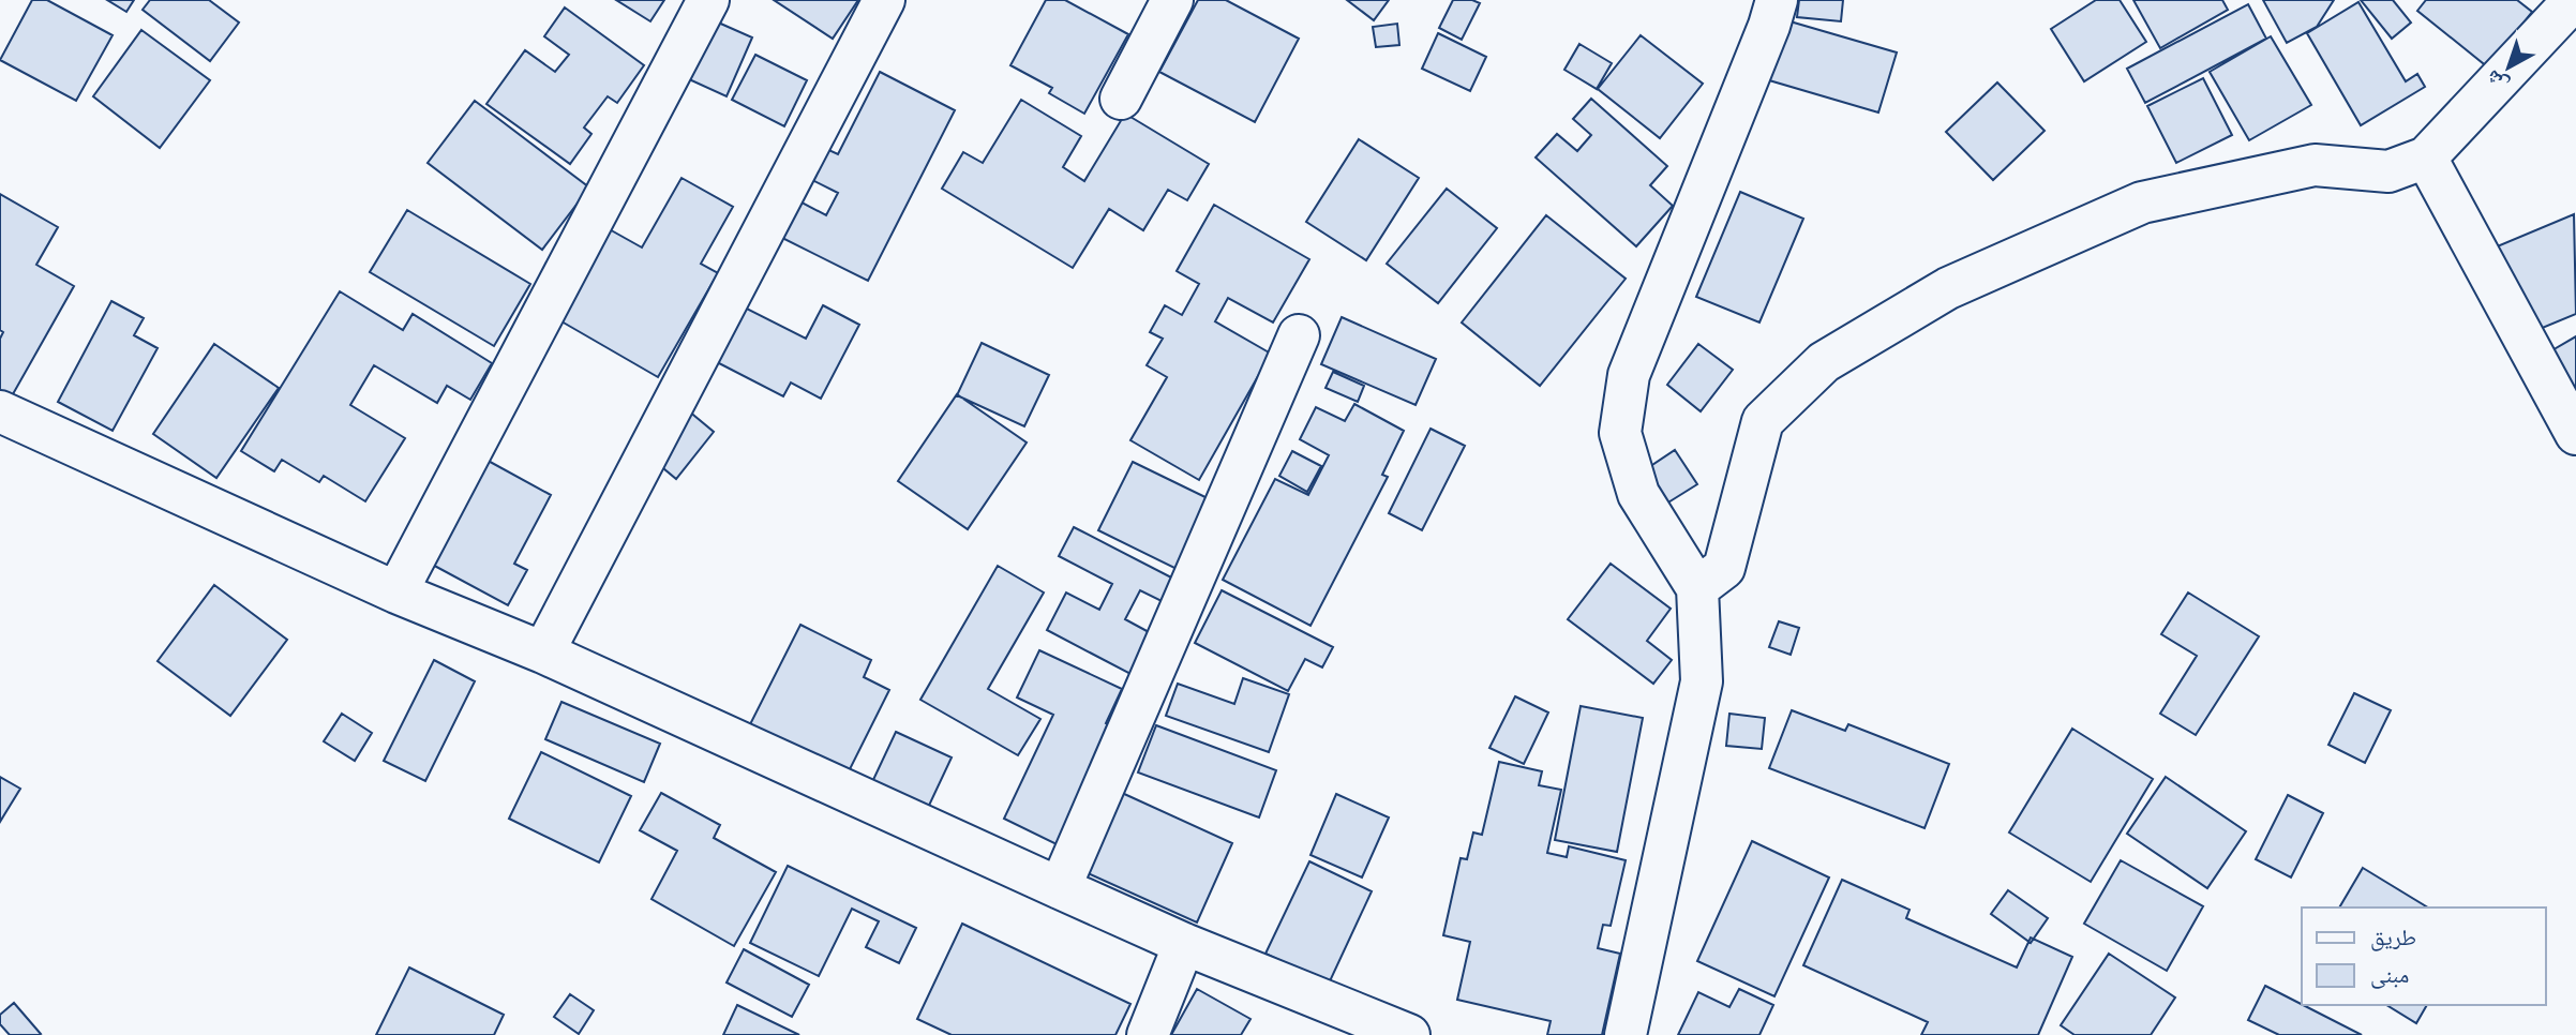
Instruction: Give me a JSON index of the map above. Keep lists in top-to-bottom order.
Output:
{
  "legend": ["طريق", "مبنى"],
  "north": "bottom left"
}
